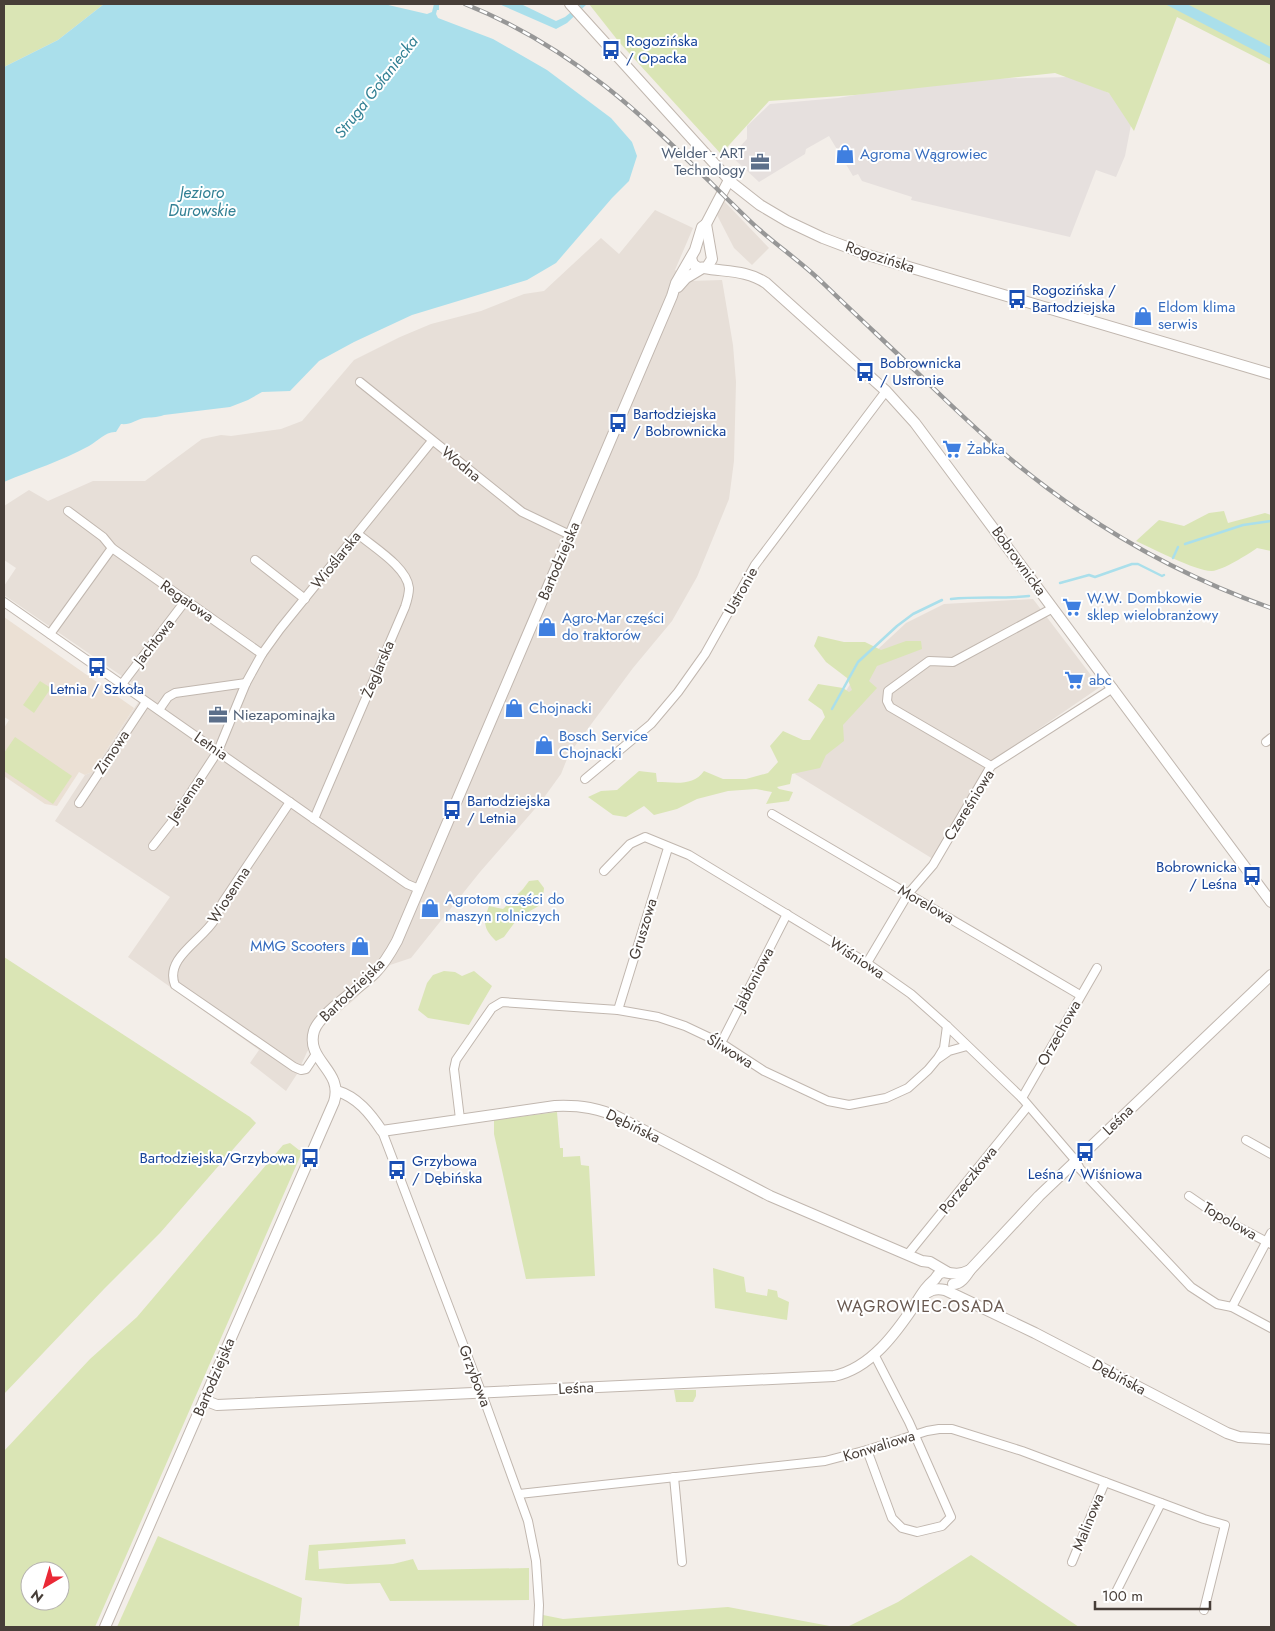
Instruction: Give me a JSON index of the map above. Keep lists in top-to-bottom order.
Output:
{
  "streets": {
    "street": [
      "Rogozińska",
      "Wodna",
      "Wioślarska",
      "Bartodziejska",
      "Bobrownicka",
      "Ustronie",
      "Regatowa",
      "Jachtowa",
      "Żeglarska",
      "Letnia",
      "Zimowa",
      "Jesienna",
      "Czereśniowa",
      "Wiosenna",
      "Morelowa",
      "Gruszowa",
      "Wiśniowa",
      "Jabłoniowa",
      "Orzechowa",
      "Śliwowa",
      "Leśna",
      "Dębińska",
      "Porzeczkowa",
      "Topolowa",
      "Grzybowa",
      "Konwaliowa",
      "Malinowa"
    ]
  },
  "crossings": [
    ["Rogozińska", "Bartodziejska"],
    ["Wodna", "Wioślarska"],
    ["Wodna", "Bartodziejska"],
    ["Wioślarska", "Regatowa"],
    ["Wioślarska", "Żeglarska"],
    ["Wioślarska", "Letnia"],
    ["Wioślarska", "Jesienna"],
    ["Bartodziejska", "Bobrownicka"],
    ["Bartodziejska", "Letnia"],
    ["Bartodziejska", "Wiosenna"],
    ["Bartodziejska", "Leśna"],
    ["Bobrownicka", "Ustronie"],
    ["Bobrownicka", "Czereśniowa"],
    ["Regatowa", "Jachtowa"],
    ["Jachtowa", "Letnia"],
    ["Żeglarska", "Letnia"],
    ["Letnia", "Zimowa"],
    ["Letnia", "Jesienna"],
    ["Letnia", "Wiosenna"],
    ["Czereśniowa", "Morelowa"],
    ["Czereśniowa", "Wiśniowa"],
    ["Morelowa", "Orzechowa"],
    ["Gruszowa", "Wiśniowa"],
    ["Gruszowa", "Śliwowa"],
    ["Wiśniowa", "Jabłoniowa"],
    ["Wiśniowa", "Orzechowa"],
    ["Wiśniowa", "Śliwowa"],
    ["Wiśniowa", "Leśna"],
    ["Wiśniowa", "Porzeczkowa"],
    ["Jabłoniowa", "Śliwowa"],
    ["Śliwowa", "Dębińska"],
    ["Leśna", "Dębińska"],
    ["Leśna", "Grzybowa"],
    ["Dębińska", "Porzeczkowa"],
    ["Dębińska", "Grzybowa"],
    ["Grzybowa", "Konwaliowa"],
    ["Konwaliowa", "Malinowa"]
  ],
  "districts": ["WĄGROWIEC-OSADA"],
  "water": ["Struga Gołaniecka", "Jezioro Durowskie"],
  "places": {
    "bus stop": [
      "Rogozińska / Opacka",
      "Rogozińska / Bartodziejska",
      "Bobrownicka / Ustronie",
      "Bartodziejska / Bobrownicka",
      "Letnia / Szkoła",
      "Bartodziejska / Letnia",
      "Bobrownicka / Leśna",
      "Leśna / Wiśniowa",
      "Bartodziejska/Grzybowa",
      "Grzybowa / Dębińska"
    ],
    "shop": [
      "Agroma Wągrowiec",
      "Eldom klima serwis",
      "Agro-Mar części do traktorów",
      "Chojnacki",
      "Bosch Service Chojnacki",
      "Agrotom części do maszyn rolniczych",
      "MMG Scooters"
    ],
    "office": ["Welder - ART Technology", "Niezapominajka"],
    "supermarket": ["Żabka", "W.W. Dombkowie sklep wielobranżowy", "abc"]
  },
  "scale_bar": "100 m",
  "north": "bottom left"
}
